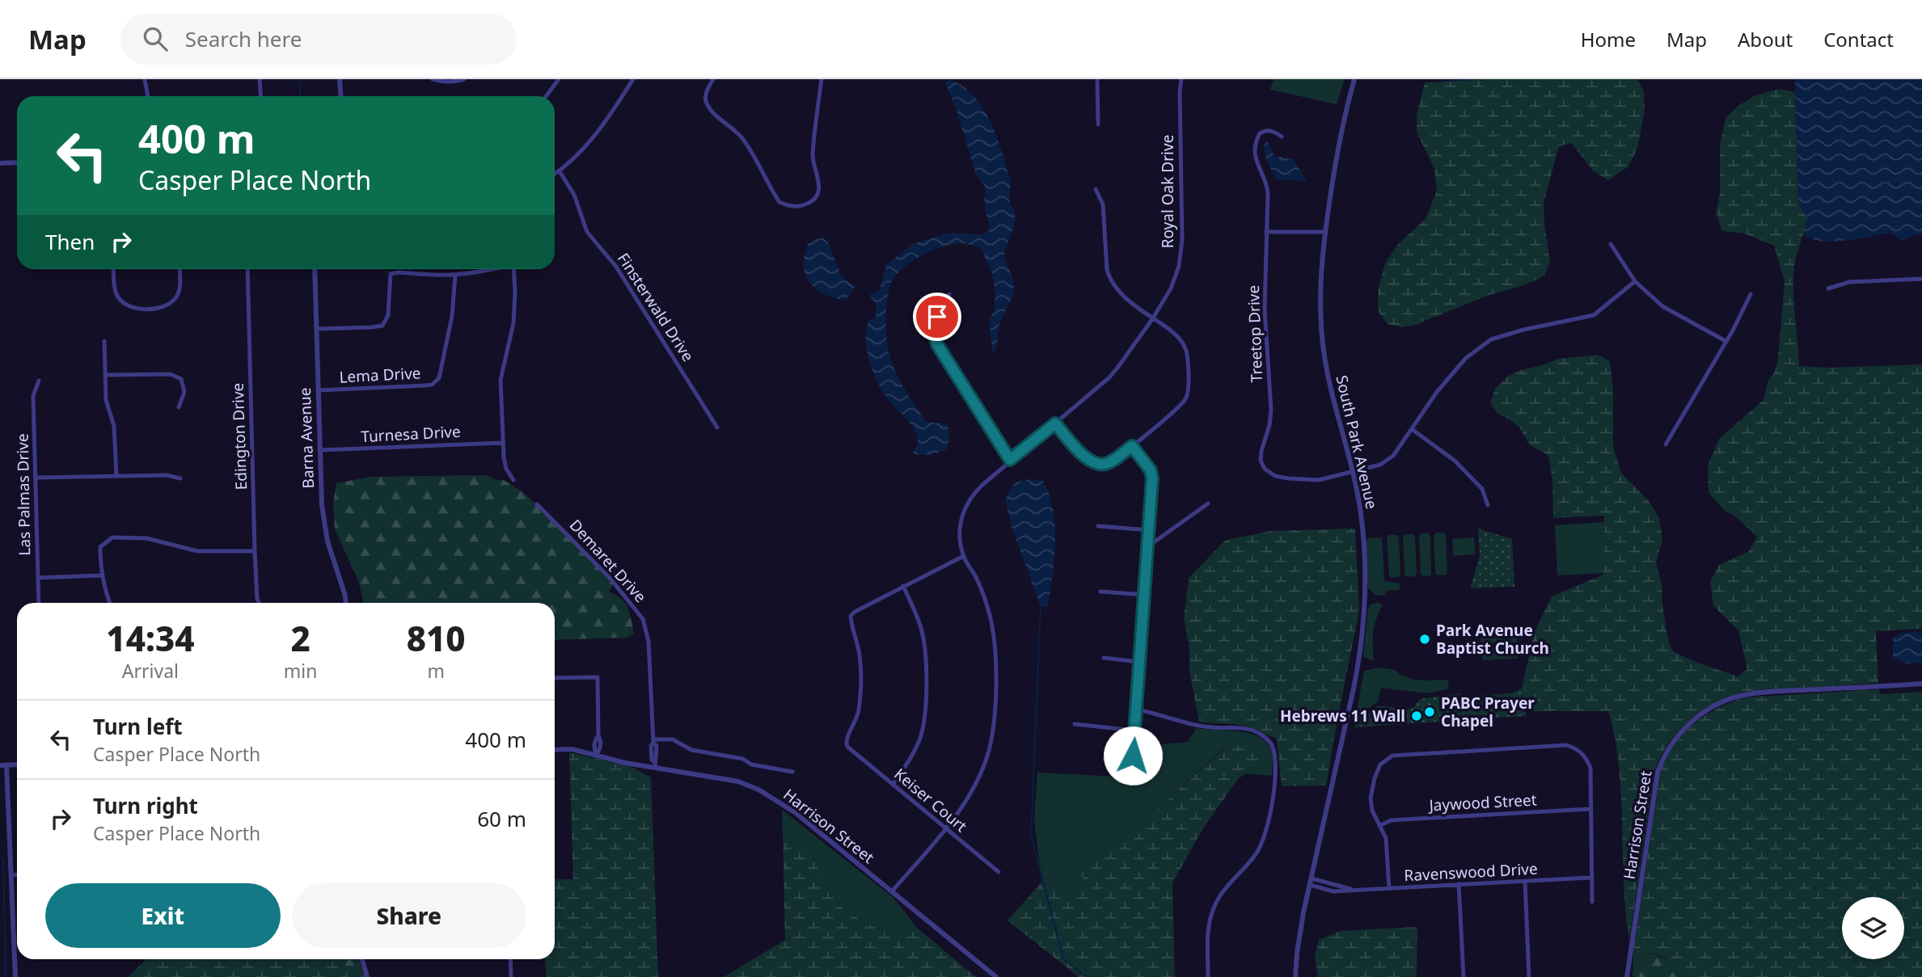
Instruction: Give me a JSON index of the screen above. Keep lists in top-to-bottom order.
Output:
{
  "streets": {
    "street": [
      "Royal Oak Drive",
      "Finsterwald Drive",
      "Treetop Drive",
      "Lema Drive",
      "Turnesa Drive",
      "Edington Drive",
      "Barna Avenue",
      "South Park Avenue",
      "Las Palmas Drive",
      "Demaret Drive",
      "Keiser Court",
      "Jaywood Street",
      "Harrison Street",
      "Ravenswood Drive"
    ]
  },
  "crossings": [
    ["Royal Oak Drive", "Keiser Court"],
    ["Royal Oak Drive", "Harrison Street"],
    ["Treetop Drive", "South Park Avenue"],
    ["Lema Drive", "Barna Avenue"],
    ["Turnesa Drive", "Barna Avenue"],
    ["South Park Avenue", "Ravenswood Drive"],
    ["Demaret Drive", "Harrison Street"]
  ],
  "places": ["Park Avenue Baptist Church", "PABC Prayer Chapel", "Hebrews 11 Wall"],
  "page": {
    "header": "Map",
    "search": "Search here",
    "nav": [
      "Home",
      "Map",
      "About",
      "Contact"
    ],
    "turn": ["400 m", "Casper Place North"],
    "then": "Then",
    "eta": [
      "14:34",
      "Arrival",
      "2",
      "min",
      "810",
      "m"
    ],
    "list": [
      {
        "name": "Turn left",
        "note": "Casper Place North",
        "value": "400 m"
      },
      {
        "name": "Turn right",
        "note": "Casper Place North",
        "value": "60 m"
      }
    ],
    "buttons": ["Exit", "Share"]
  }
}
